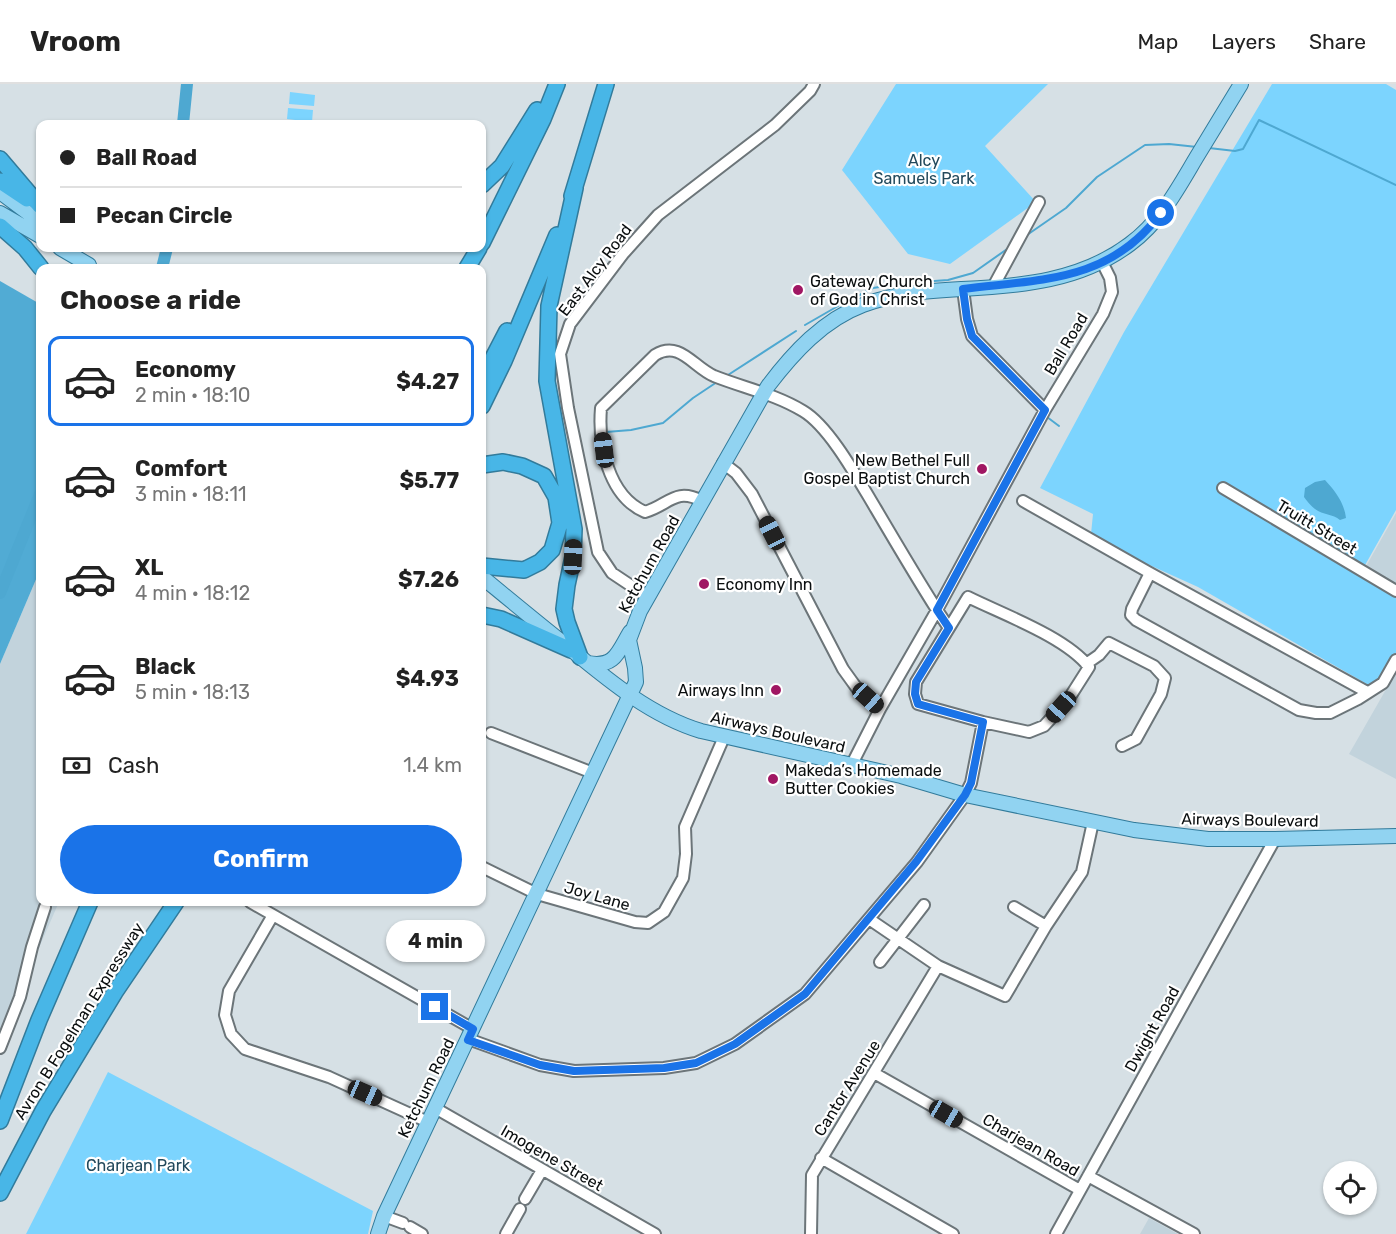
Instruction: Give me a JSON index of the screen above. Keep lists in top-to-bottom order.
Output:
{
  "streets": {
    "highway": ["Avron B Fogelman Expressway"],
    "main road": ["Ketchum Road", "Airways Boulevard"],
    "street": [
      "East Alcy Road",
      "Ball Road",
      "Truitt Street",
      "Joy Lane",
      "Dwight Road",
      "Cantor Avenue",
      "Charjean Road",
      "Imogene Street"
    ]
  },
  "crossings": [
    ["East Alcy Road", "Ketchum Road"],
    ["Ball Road", "Ketchum Road"],
    ["Ball Road", "Airways Boulevard"],
    ["Ketchum Road", "Airways Boulevard"],
    ["Ketchum Road", "Joy Lane"],
    ["Ketchum Road", "Imogene Street"],
    ["Airways Boulevard", "Joy Lane"],
    ["Airways Boulevard", "Dwight Road"],
    ["Dwight Road", "Charjean Road"],
    ["Cantor Avenue", "Charjean Road"]
  ],
  "parks": ["Alcy Samuels Park", "Charjean Park"],
  "places": [
    "Gateway Church of God in Christ",
    "New Bethel Full Gospel Baptist Church",
    "Economy Inn",
    "Airways Inn",
    "Makeda’s Homemade Butter Cookies"
  ],
  "page": {
    "header": "Vroom",
    "nav": ["Map", "Layers", "Share"],
    "banner": ["Ball Road", "Pecan Circle"],
    "heading": "Choose a ride",
    "list": [
      {
        "name": "Economy",
        "note": "2 min · 18:10",
        "value": "$4.27"
      },
      {
        "name": "Comfort",
        "note": "3 min · 18:11",
        "value": "$5.77"
      },
      {
        "name": "XL",
        "note": "4 min · 18:12",
        "value": "$7.26"
      },
      {
        "name": "Black",
        "note": "5 min · 18:13",
        "value": "$4.93"
      }
    ],
    "pay": ["Cash", "1.4 km"],
    "buttons": "Confirm",
    "bubble": "4 min"
  }
}
